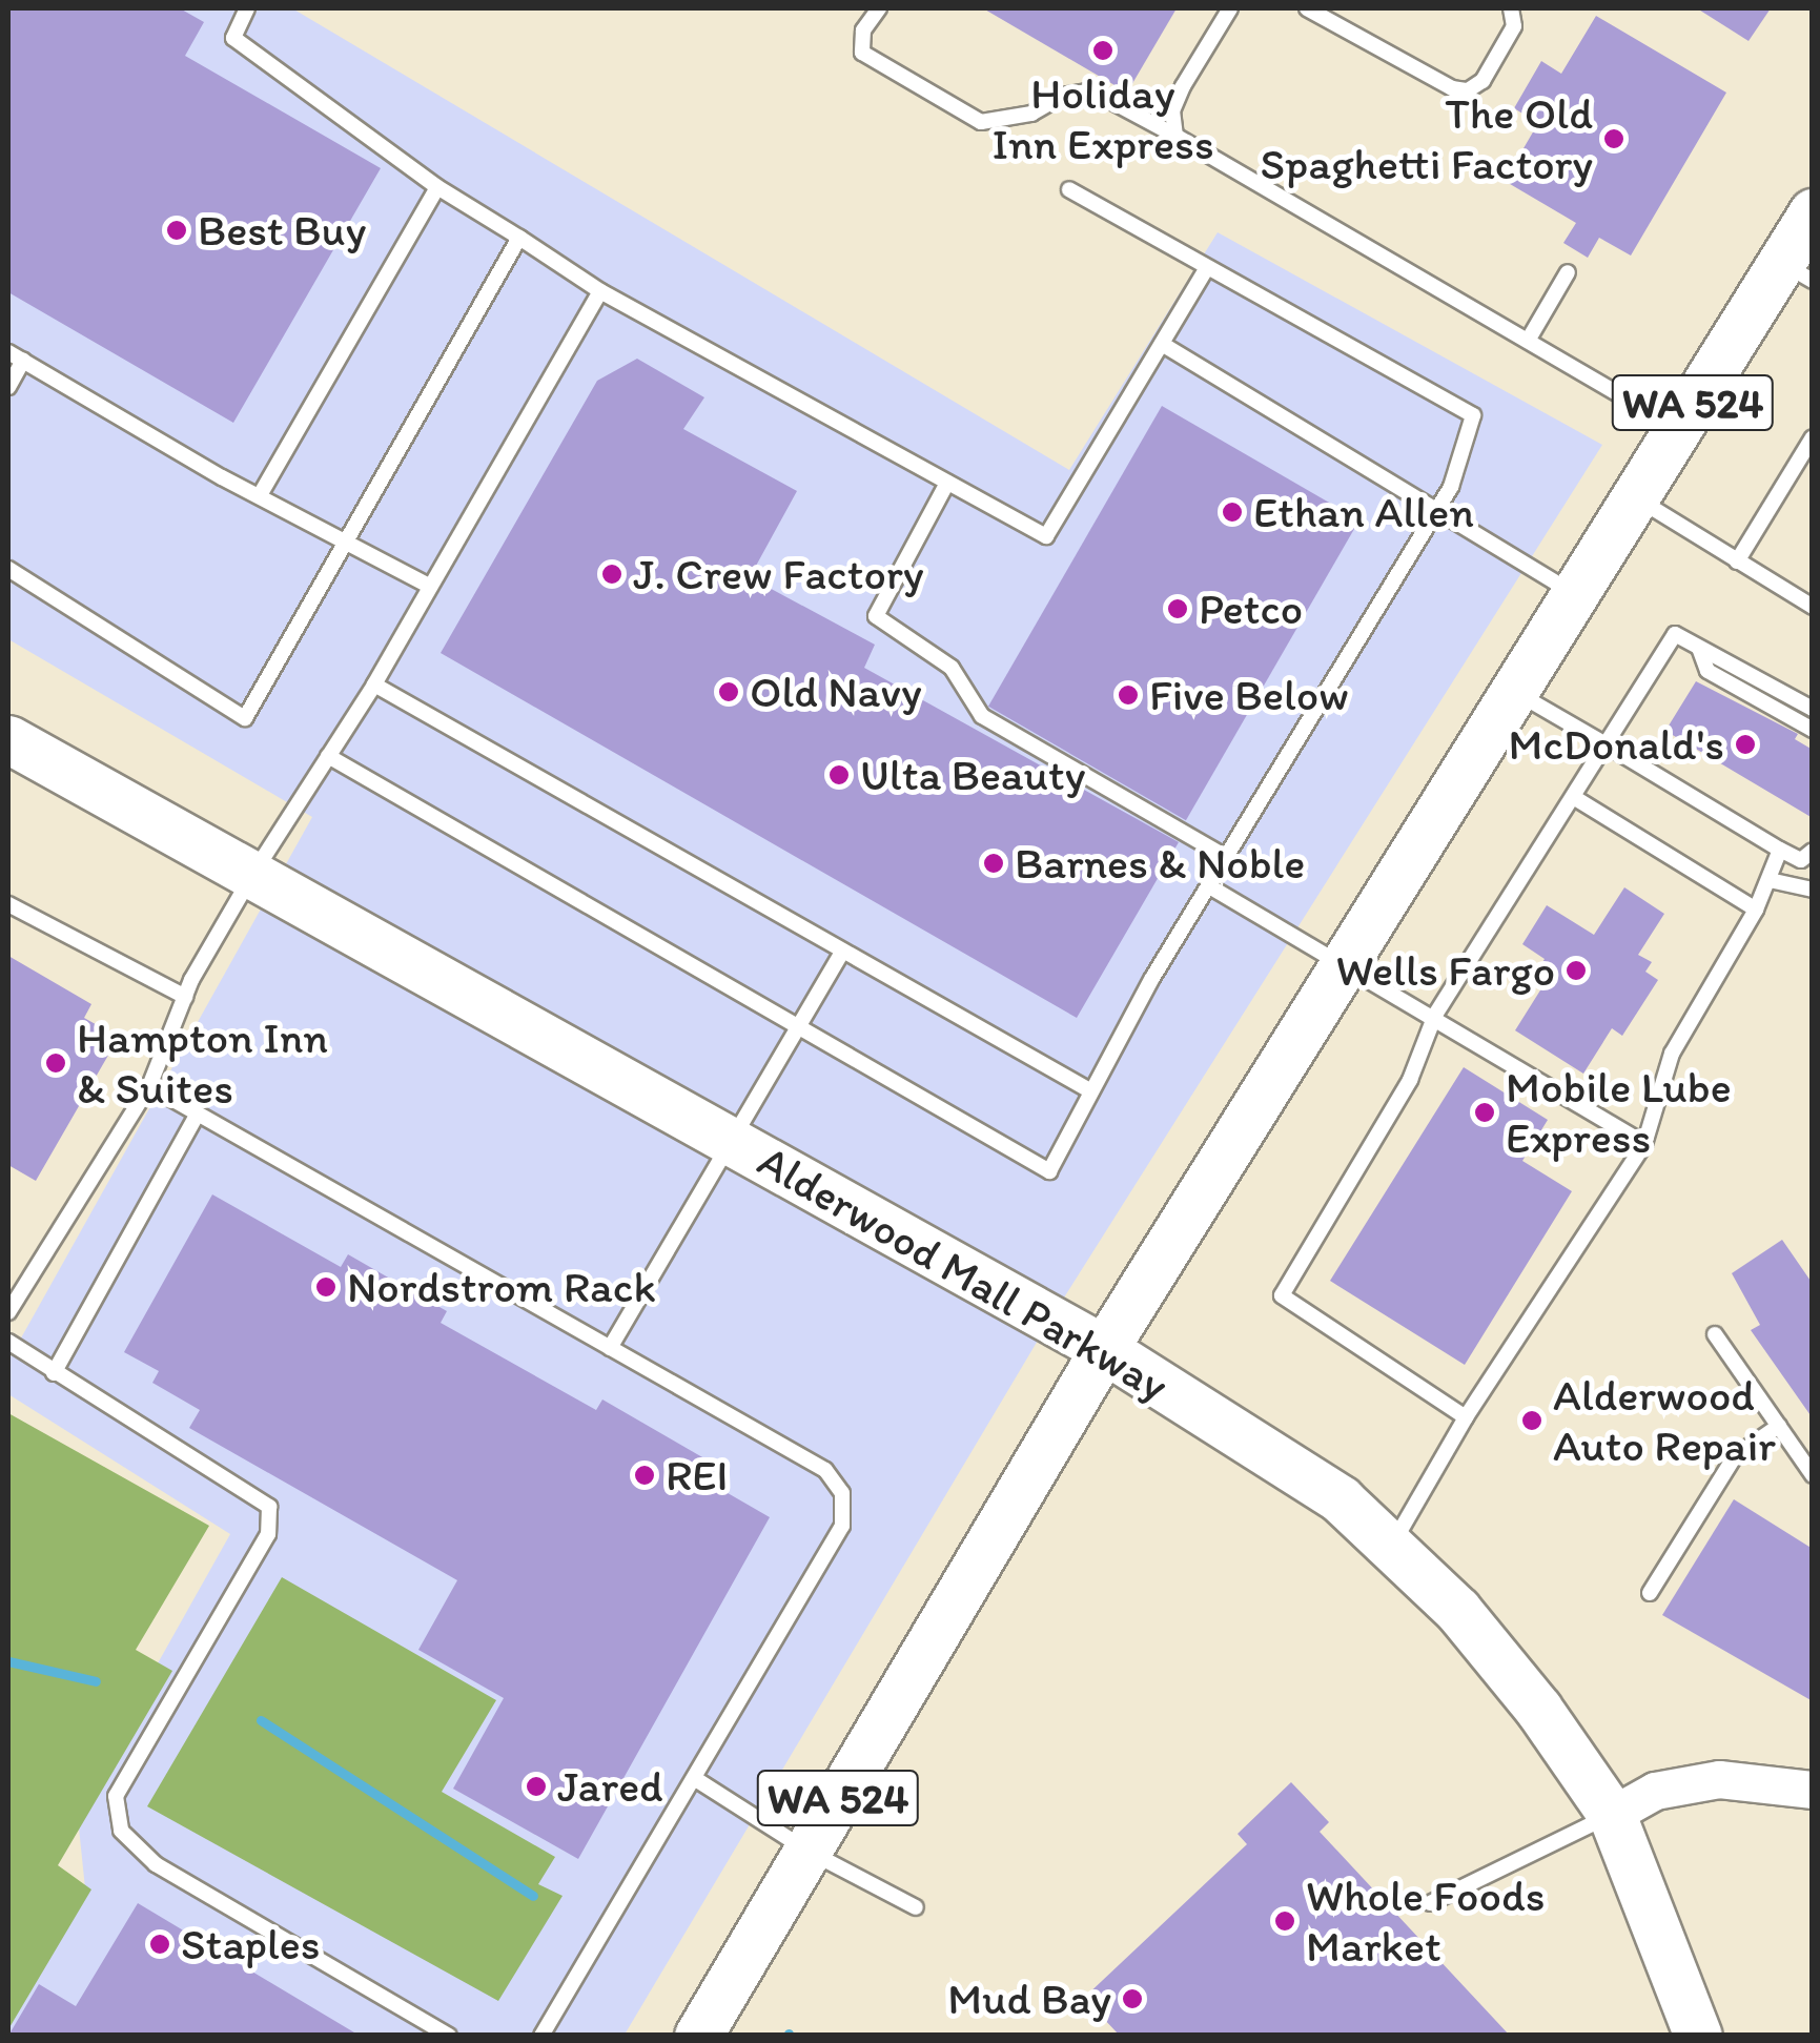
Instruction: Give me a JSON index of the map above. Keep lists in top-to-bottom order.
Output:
{
  "streets": {
    "main road": ["WA 524", "Alderwood Mall Parkway"]
  },
  "crossings": [
    ["WA 524", "Alderwood Mall Parkway"]
  ],
  "places": [
    "Holiday Inn Express",
    "The Old Spaghetti Factory",
    "Best Buy",
    "Ethan Allen",
    "J. Crew Factory",
    "Petco",
    "Old Navy",
    "Five Below",
    "McDonald's",
    "Ulta Beauty",
    "Barnes & Noble",
    "Wells Fargo",
    "Hampton Inn & Suites",
    "Mobile Lube Express",
    "Nordstrom Rack",
    "Alderwood Auto Repair",
    "REI",
    "Jared",
    "Whole Foods Market",
    "Staples",
    "Mud Bay"
  ]
}
